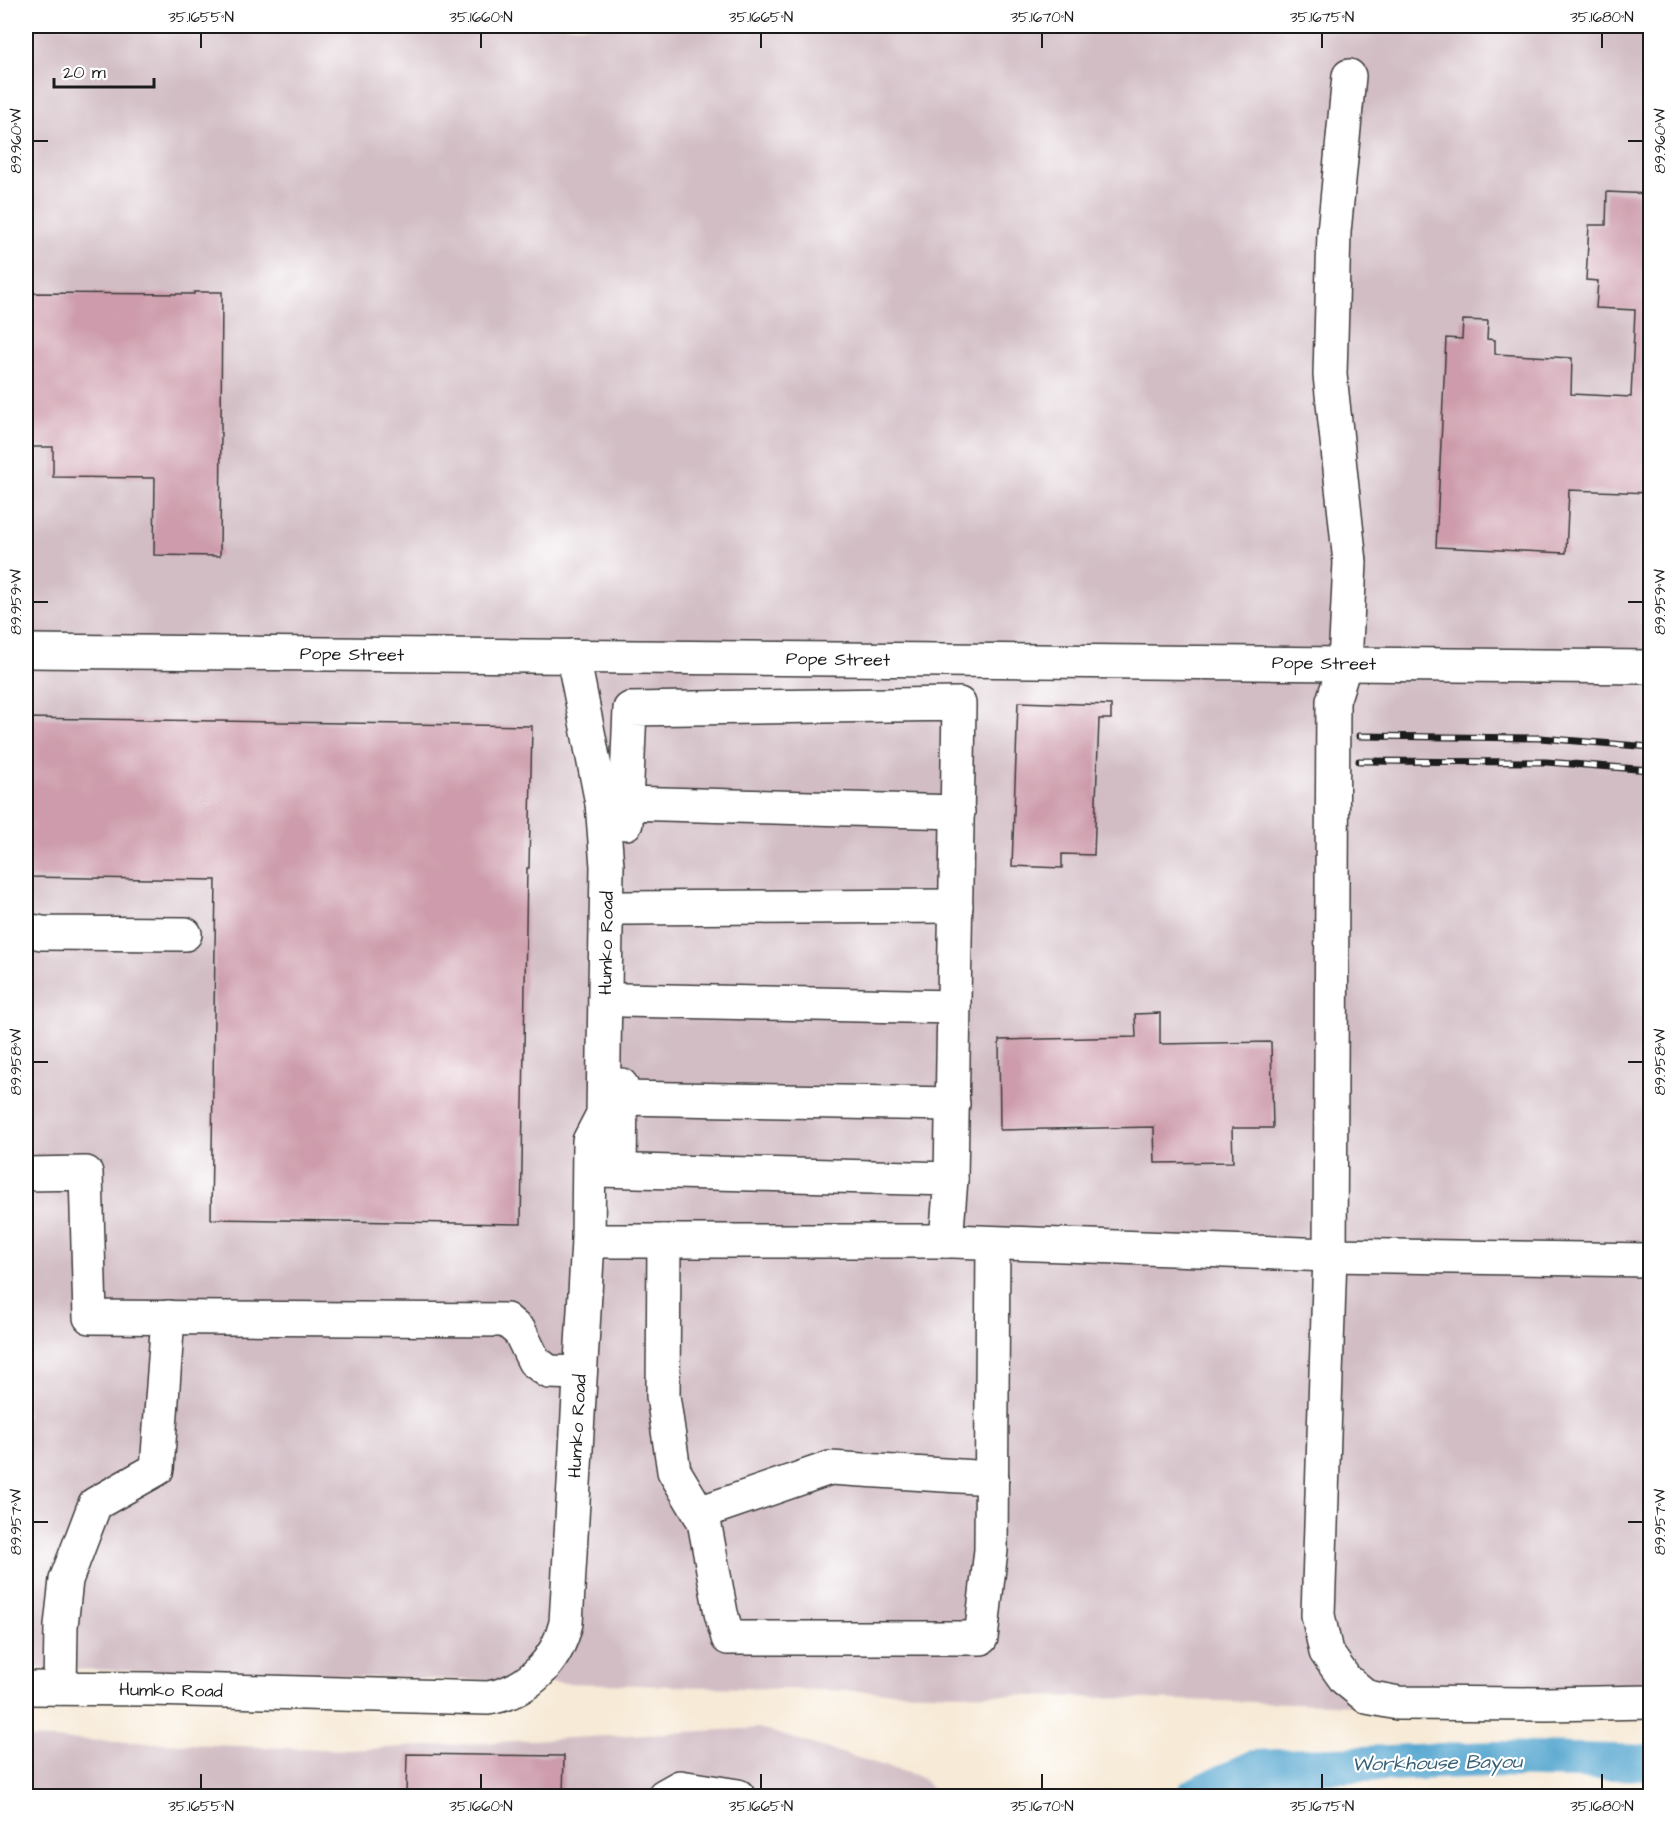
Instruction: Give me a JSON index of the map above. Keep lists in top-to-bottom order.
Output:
{
  "streets": {
    "street": ["Pope Street", "Humko Road"]
  },
  "crossings": [
    ["Pope Street", "Humko Road"]
  ],
  "water": ["Workhouse Bayou"],
  "scale_bar": "20 m",
  "coordinates": [
    "35.1655°N",
    "35.1660°N",
    "35.1665°N",
    "35.1670°N",
    "35.1675°N",
    "35.1680°N",
    "89.960°W",
    "89.959°W",
    "89.958°W",
    "89.957°W"
  ]
}
